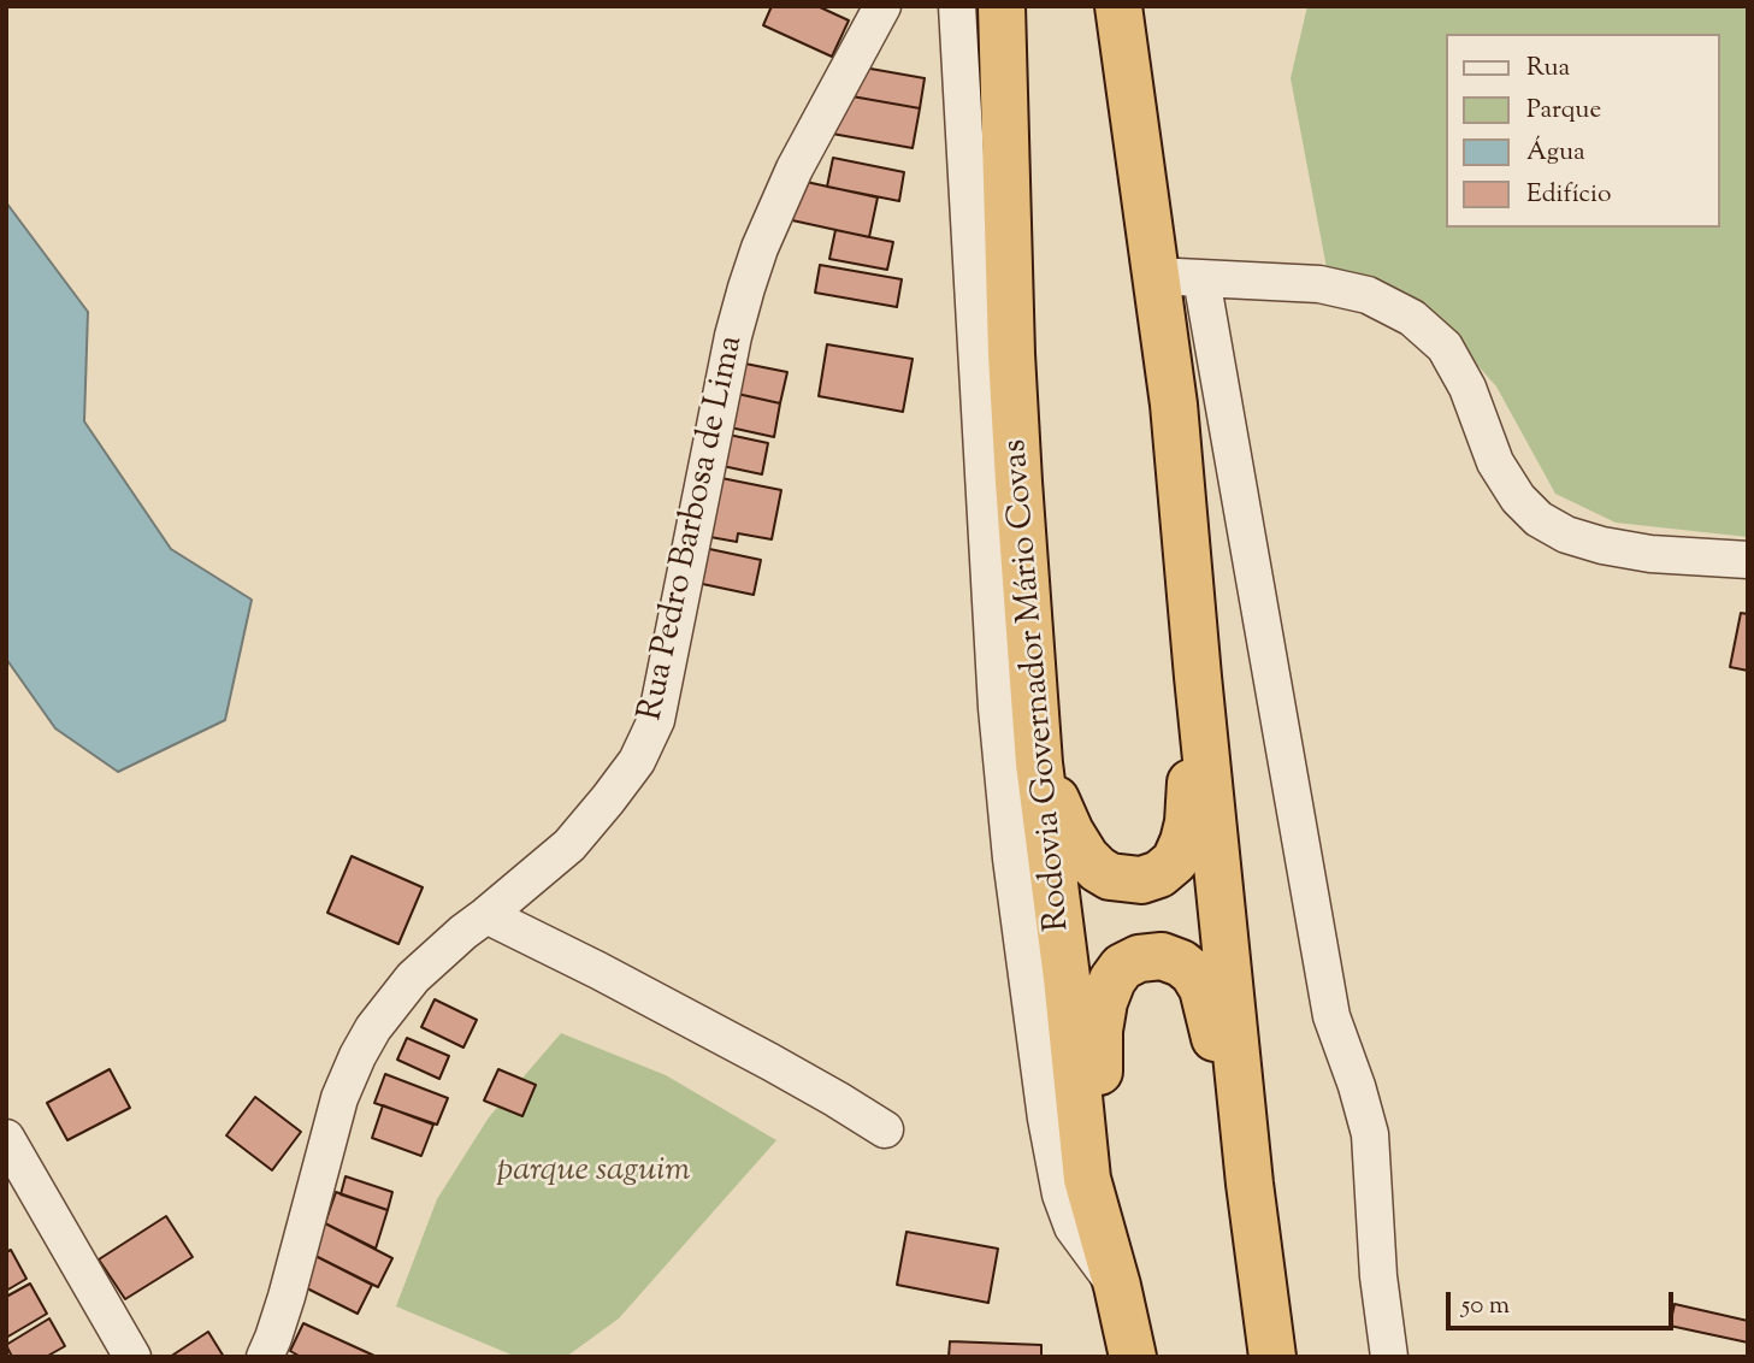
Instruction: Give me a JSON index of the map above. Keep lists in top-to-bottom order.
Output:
{
  "streets": {
    "highway": ["Rodovia Governador Mário Covas"],
    "street": ["Rua Pedro Barbosa de Lima"]
  },
  "parks": ["parque saguim"],
  "legend": [
    "Rua",
    "Parque",
    "Água",
    "Edifício"
  ],
  "scale_bar": "50 m"
}
